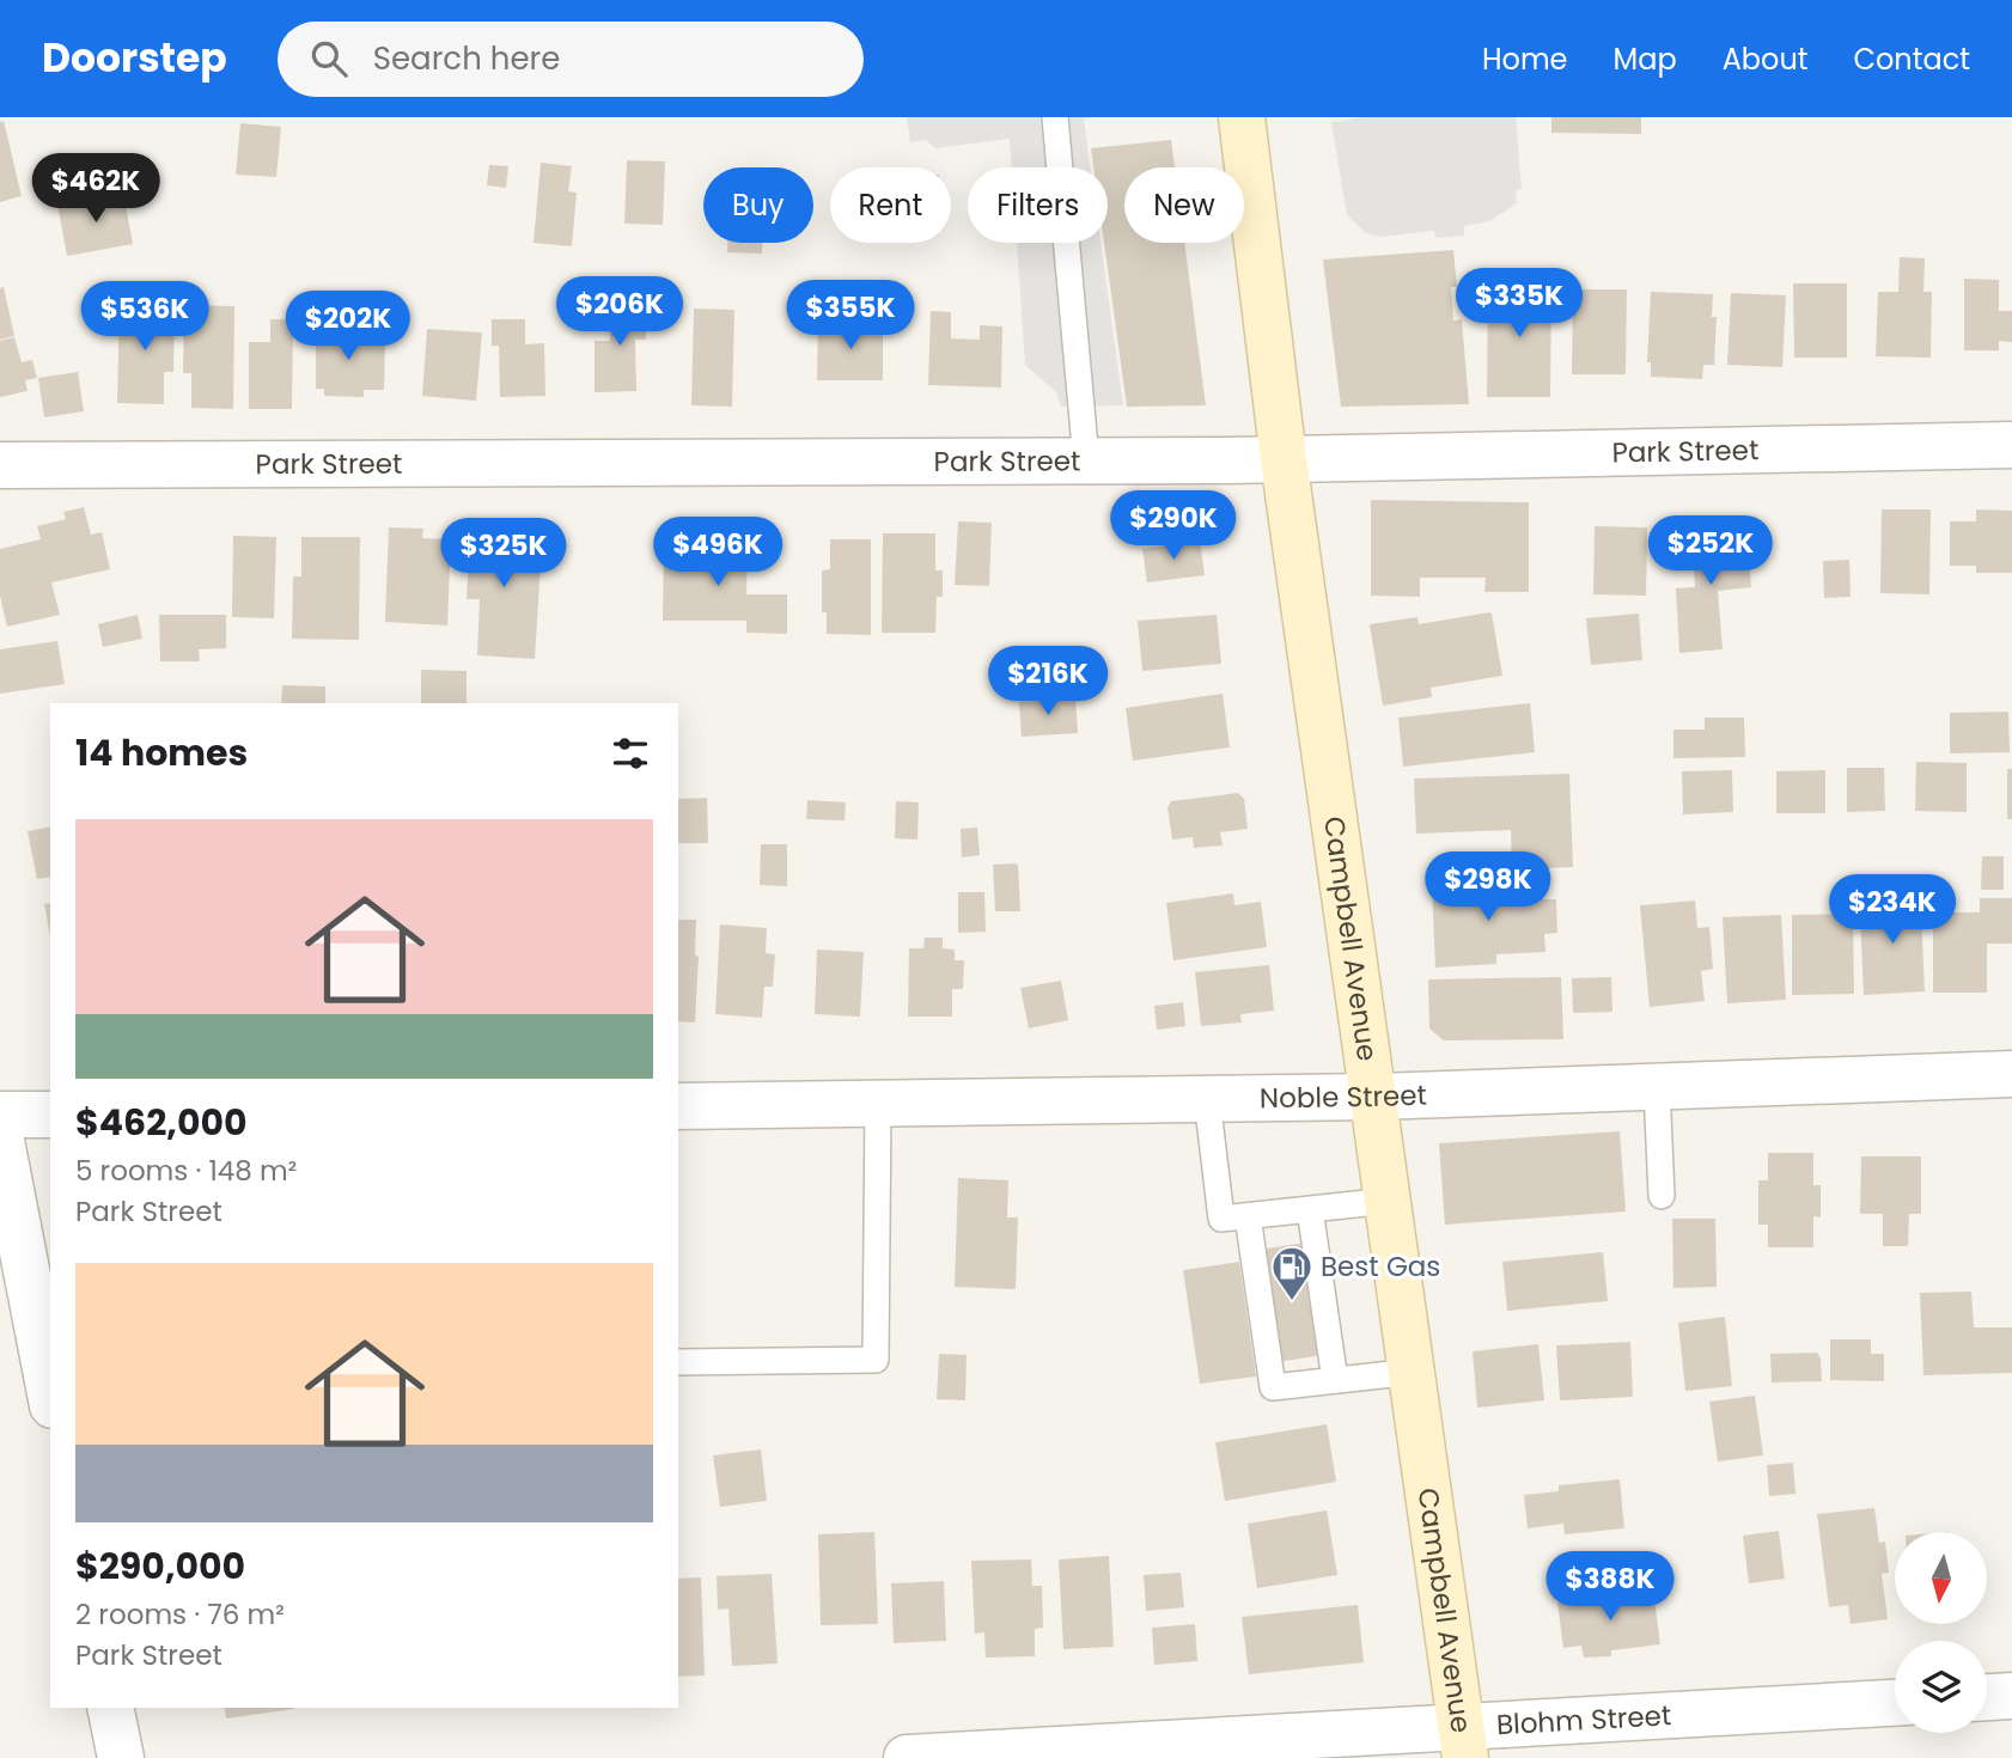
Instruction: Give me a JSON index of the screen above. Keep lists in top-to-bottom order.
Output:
{
  "streets": {
    "main road": ["Campbell Avenue"],
    "street": ["Park Street", "Noble Street", "Blohm Street"]
  },
  "crossings": [
    ["Park Street", "Campbell Avenue"],
    ["Campbell Avenue", "Noble Street"],
    ["Campbell Avenue", "Blohm Street"]
  ],
  "places": {
    "fuel station": ["Best Gas"]
  },
  "north": "bottom",
  "page": {
    "header": "Doorstep",
    "search": "Search here",
    "nav": [
      "Home",
      "Map",
      "About",
      "Contact"
    ],
    "price": [
      "$462K",
      "$335K",
      "$206K",
      "$355K",
      "$536K",
      "$202K",
      "$290K",
      "$252K",
      "$496K",
      "$325K",
      "$216K",
      "$298K",
      "$234K",
      "$388K"
    ],
    "chip": [
      "Buy",
      "Rent",
      "Filters",
      "New"
    ],
    "heading": "14 homes",
    "list": [
      {
        "name": "$462,000",
        "note": "5 rooms · 148 m² · Park Street"
      },
      {
        "name": "$290,000",
        "note": "2 rooms · 76 m² · Park Street"
      }
    ]
  }
}
